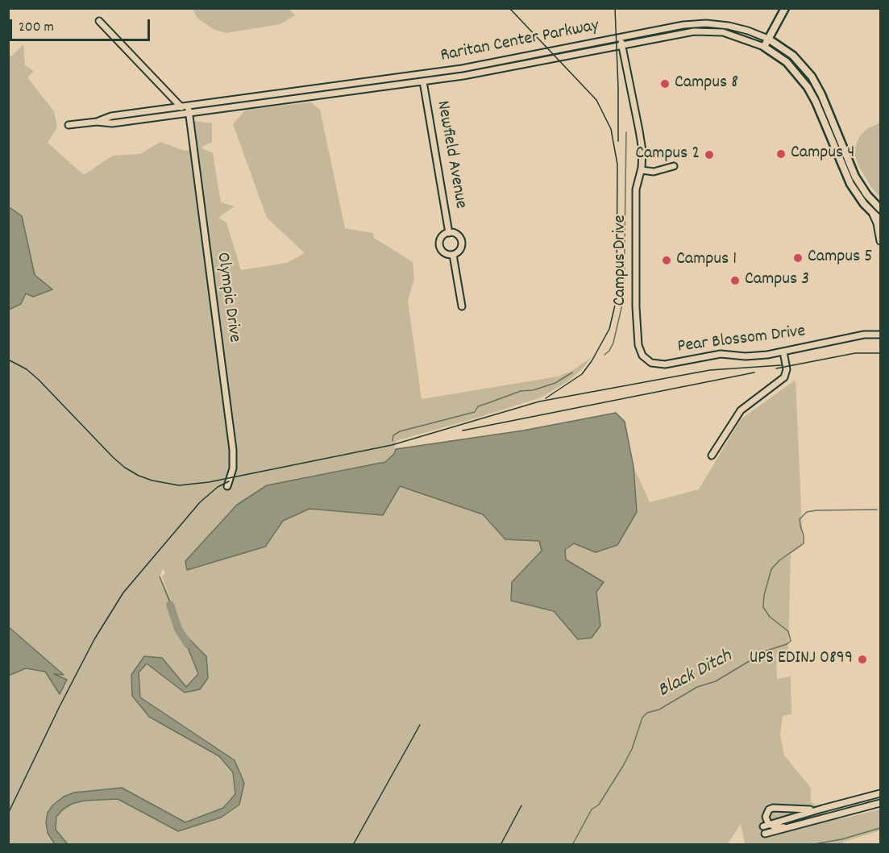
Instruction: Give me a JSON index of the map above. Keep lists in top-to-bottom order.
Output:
{
  "streets": {
    "street": [
      "Raritan Center Parkway",
      "Newfield Avenue",
      "Campus Drive",
      "Olympic Drive",
      "Pear Blossom Drive"
    ]
  },
  "crossings": [
    ["Raritan Center Parkway", "Newfield Avenue"],
    ["Raritan Center Parkway", "Campus Drive"],
    ["Raritan Center Parkway", "Olympic Drive"],
    ["Campus Drive", "Pear Blossom Drive"]
  ],
  "water": ["Black Ditch"],
  "places": [
    "Campus 8",
    "Campus 4",
    "Campus 2",
    "Campus 5",
    "Campus 1",
    "Campus 3",
    "UPS EDINJ 0899"
  ],
  "scale_bar": "200 m"
}
